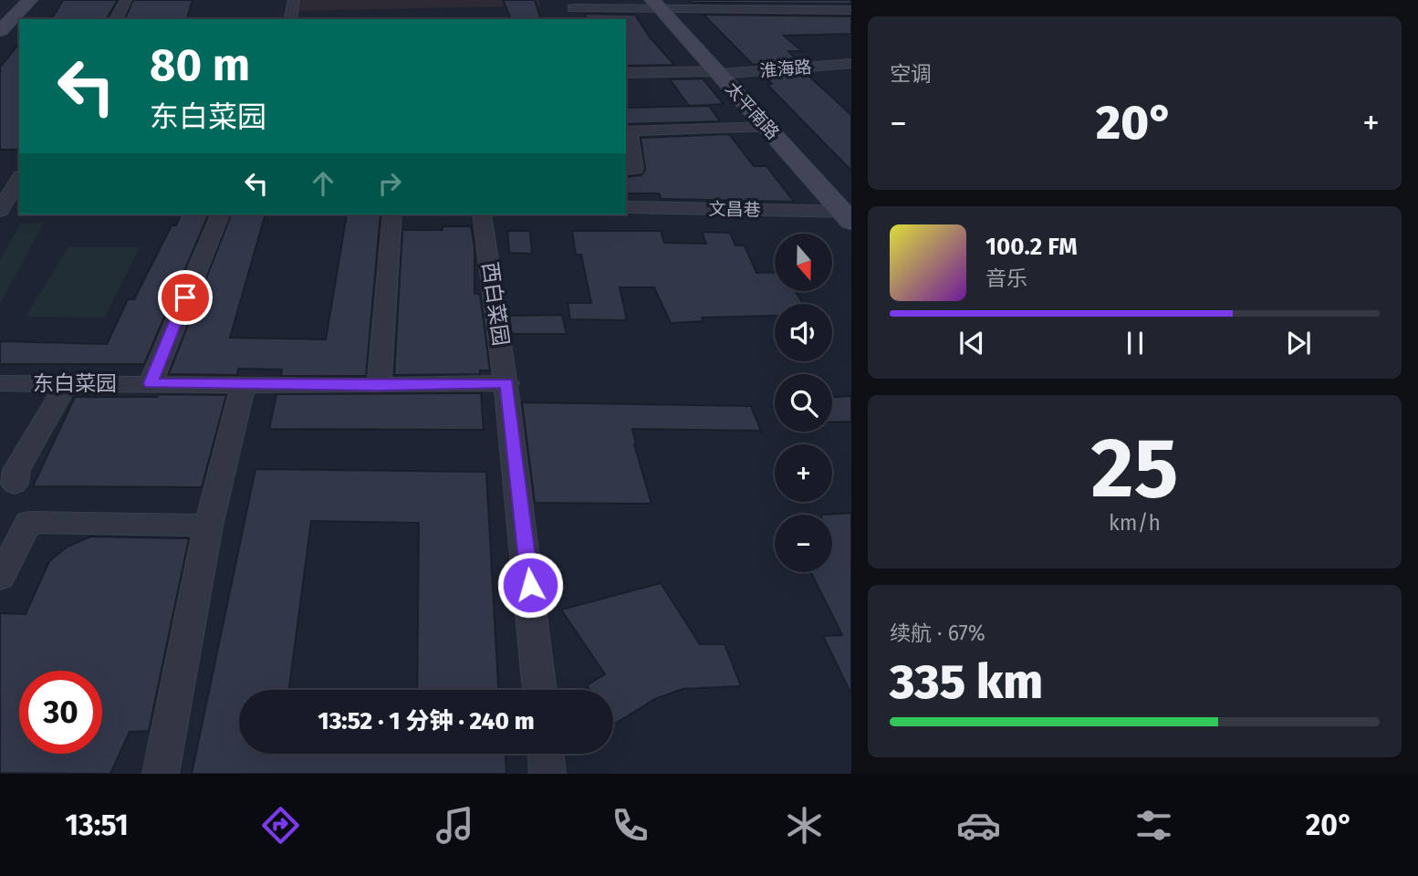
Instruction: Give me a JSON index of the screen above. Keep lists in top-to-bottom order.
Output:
{
  "streets": {
    "main road": ["太平南路"],
    "street": [
      "淮海路",
      "文昌巷",
      "西白菜园",
      "东白菜园"
    ]
  },
  "crossings": [
    ["淮海路", "太平南路"],
    ["太平南路", "文昌巷"],
    ["西白菜园", "东白菜园"]
  ],
  "north": "bottom",
  "page": {
    "tile": [
      "空调",
      ["25", "km/h"],
      ["续航 · 67%", "335 km"]
    ],
    "turn": ["80 m", "东白菜园"],
    "heat": ["−", "20°", "+"],
    "song": ["100.2 FM", "音乐"],
    "map_buttons": ["+", "−"],
    "limit": "30",
    "trip": "13:52 · 1 分钟 · 240 m",
    "tabs": ["13:51", "20°"]
  }
}
